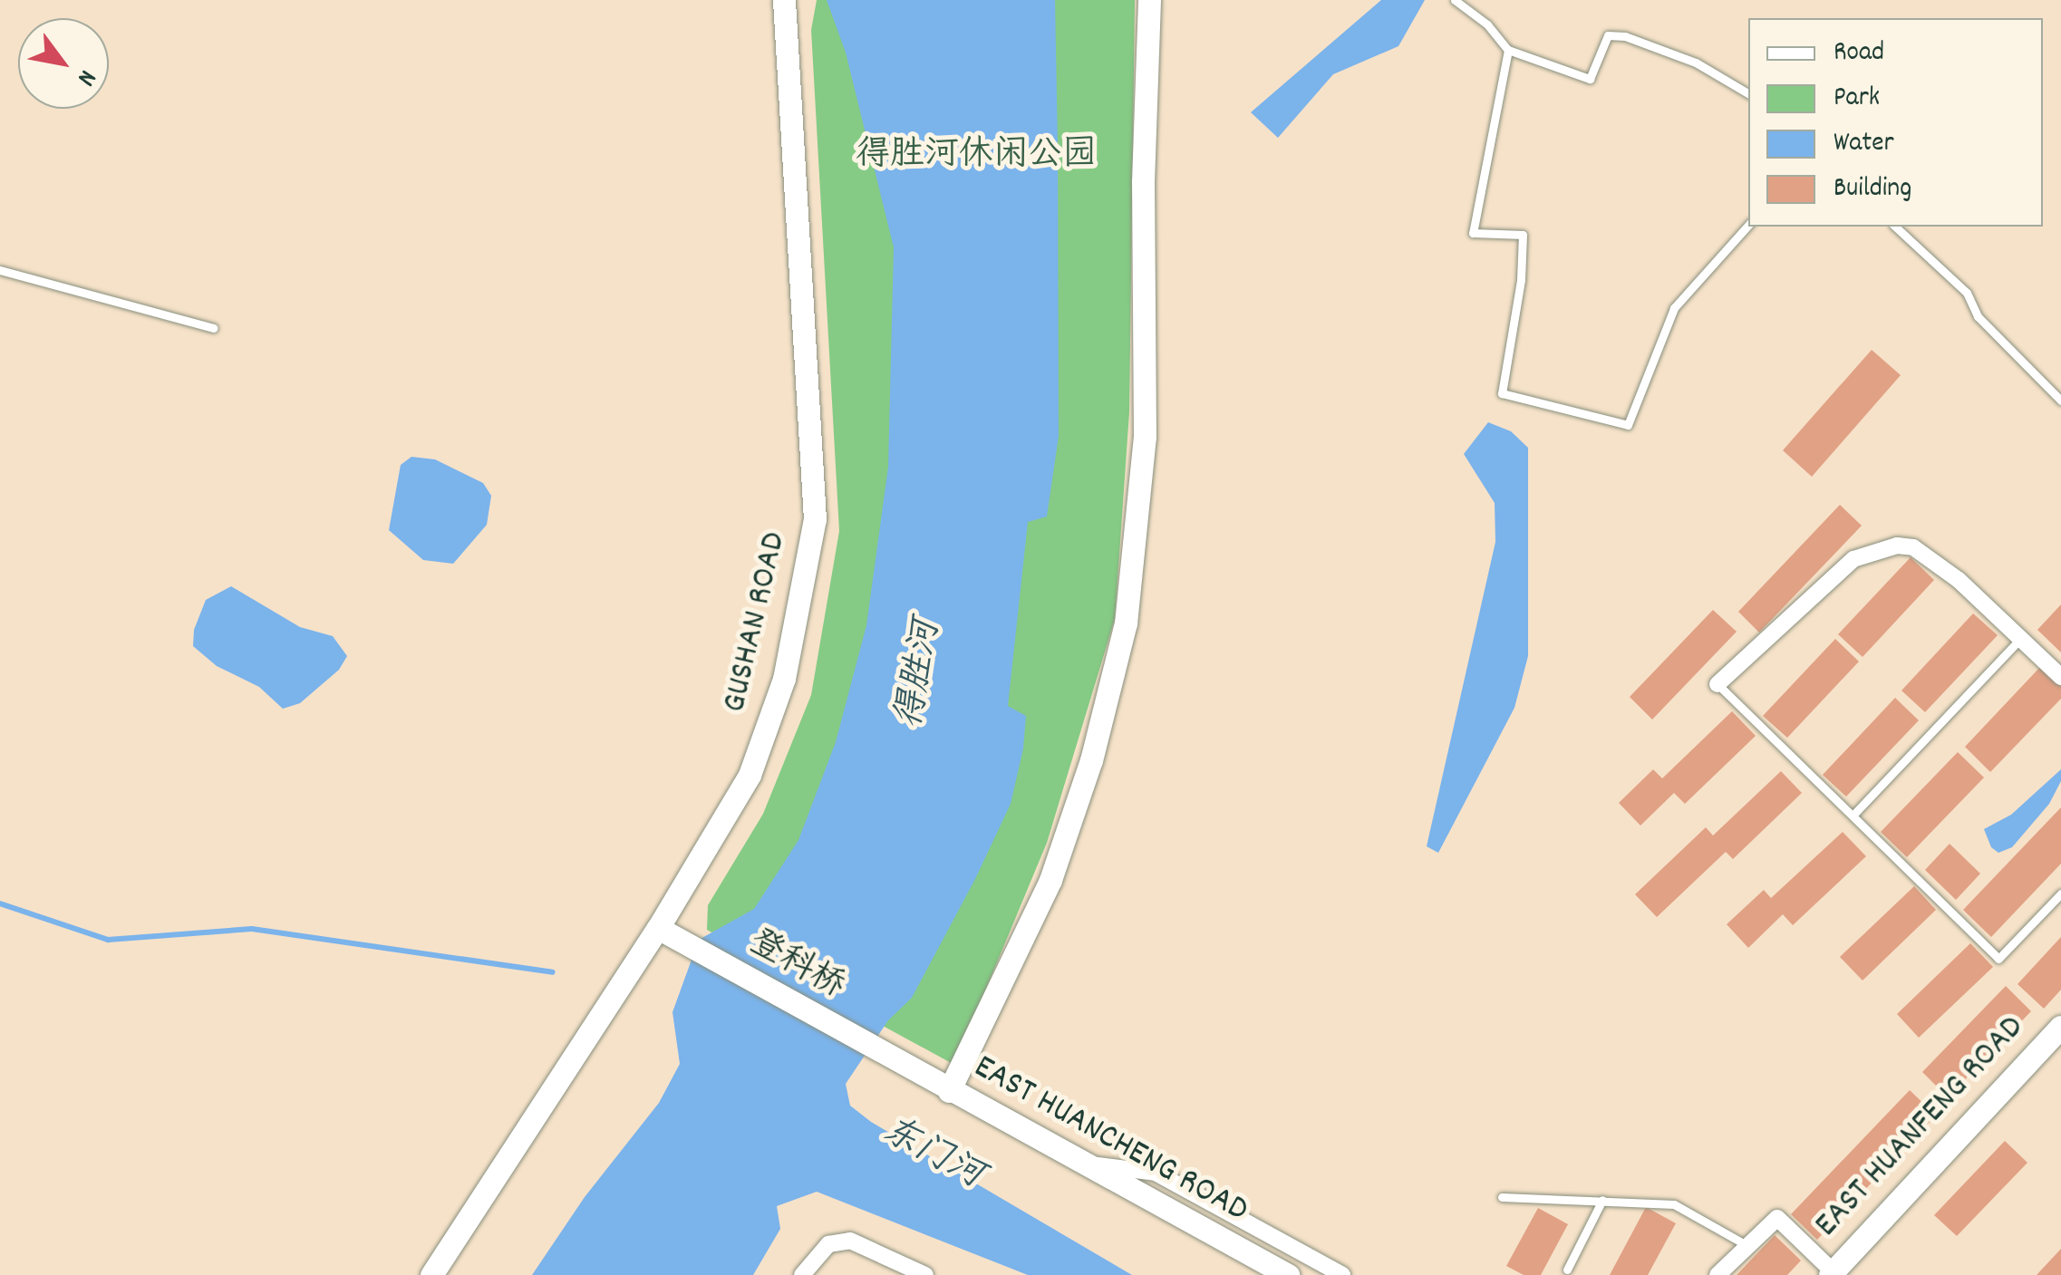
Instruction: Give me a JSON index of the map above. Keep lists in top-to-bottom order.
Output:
{
  "streets": {
    "main road": [
      "GUSHAN ROAD",
      "登科桥",
      "EAST HUANFENG ROAD",
      "EAST HUANCHENG ROAD"
    ]
  },
  "crossings": [
    ["GUSHAN ROAD", "登科桥"],
    ["登科桥", "EAST HUANCHENG ROAD"]
  ],
  "water": ["得胜河", "东门河"],
  "parks": ["得胜河休闲公园"],
  "legend": [
    "Road",
    "Park",
    "Water",
    "Building"
  ],
  "north": "bottom right"
}
